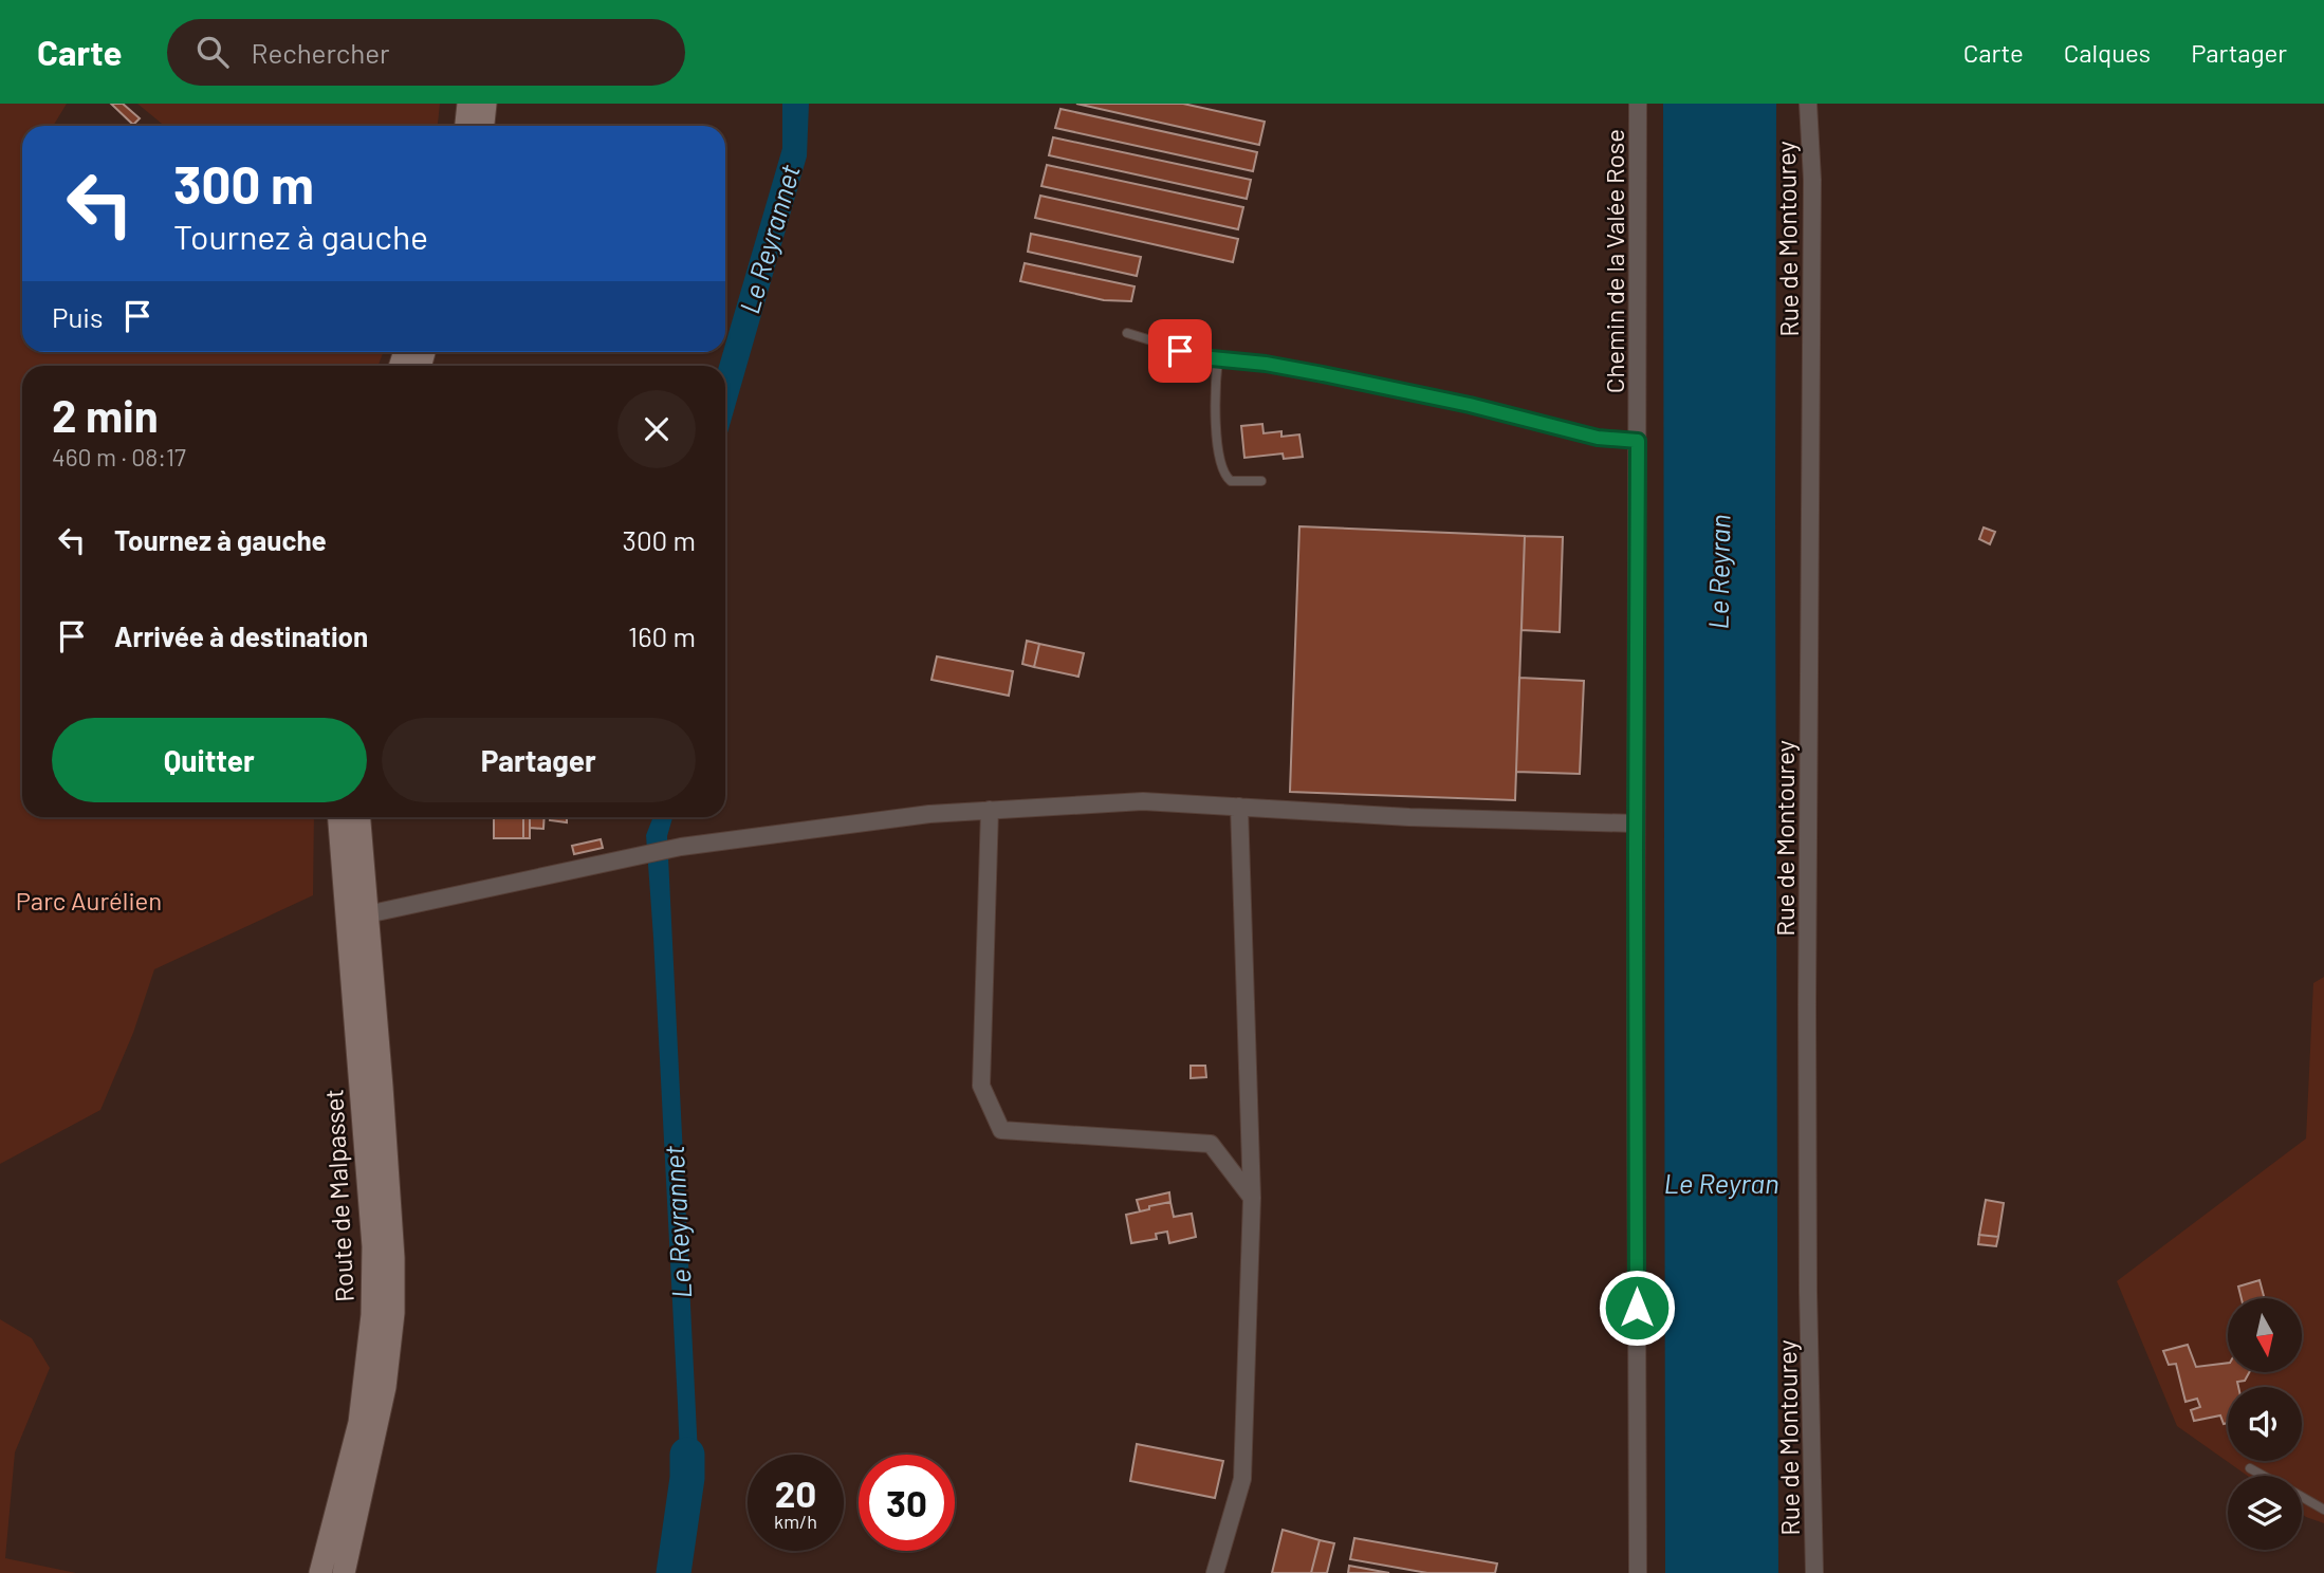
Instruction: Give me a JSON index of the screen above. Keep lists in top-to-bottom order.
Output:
{
  "streets": {
    "main road": ["Route de Malpasset"],
    "street": ["Rue de Montourey", "Chemin de la Valée Rose"]
  },
  "water": ["Le Reyrannet", "Le Reyran"],
  "parks": ["Parc Aurélien"],
  "north": "bottom",
  "page": {
    "header": "Carte",
    "search": "Rechercher",
    "nav": ["Carte", "Calques", "Partager"],
    "turn": ["300 m", "Tournez à gauche"],
    "then": "Puis",
    "heading": ["2 min", "460 m · 08:17"],
    "list": [
      {
        "name": "Tournez à gauche",
        "value": "300 m"
      },
      {
        "name": "Arrivée à destination",
        "value": "160 m"
      }
    ],
    "buttons": ["Quitter", "Partager"],
    "speed": "20 km/h",
    "limit": "30"
  }
}
